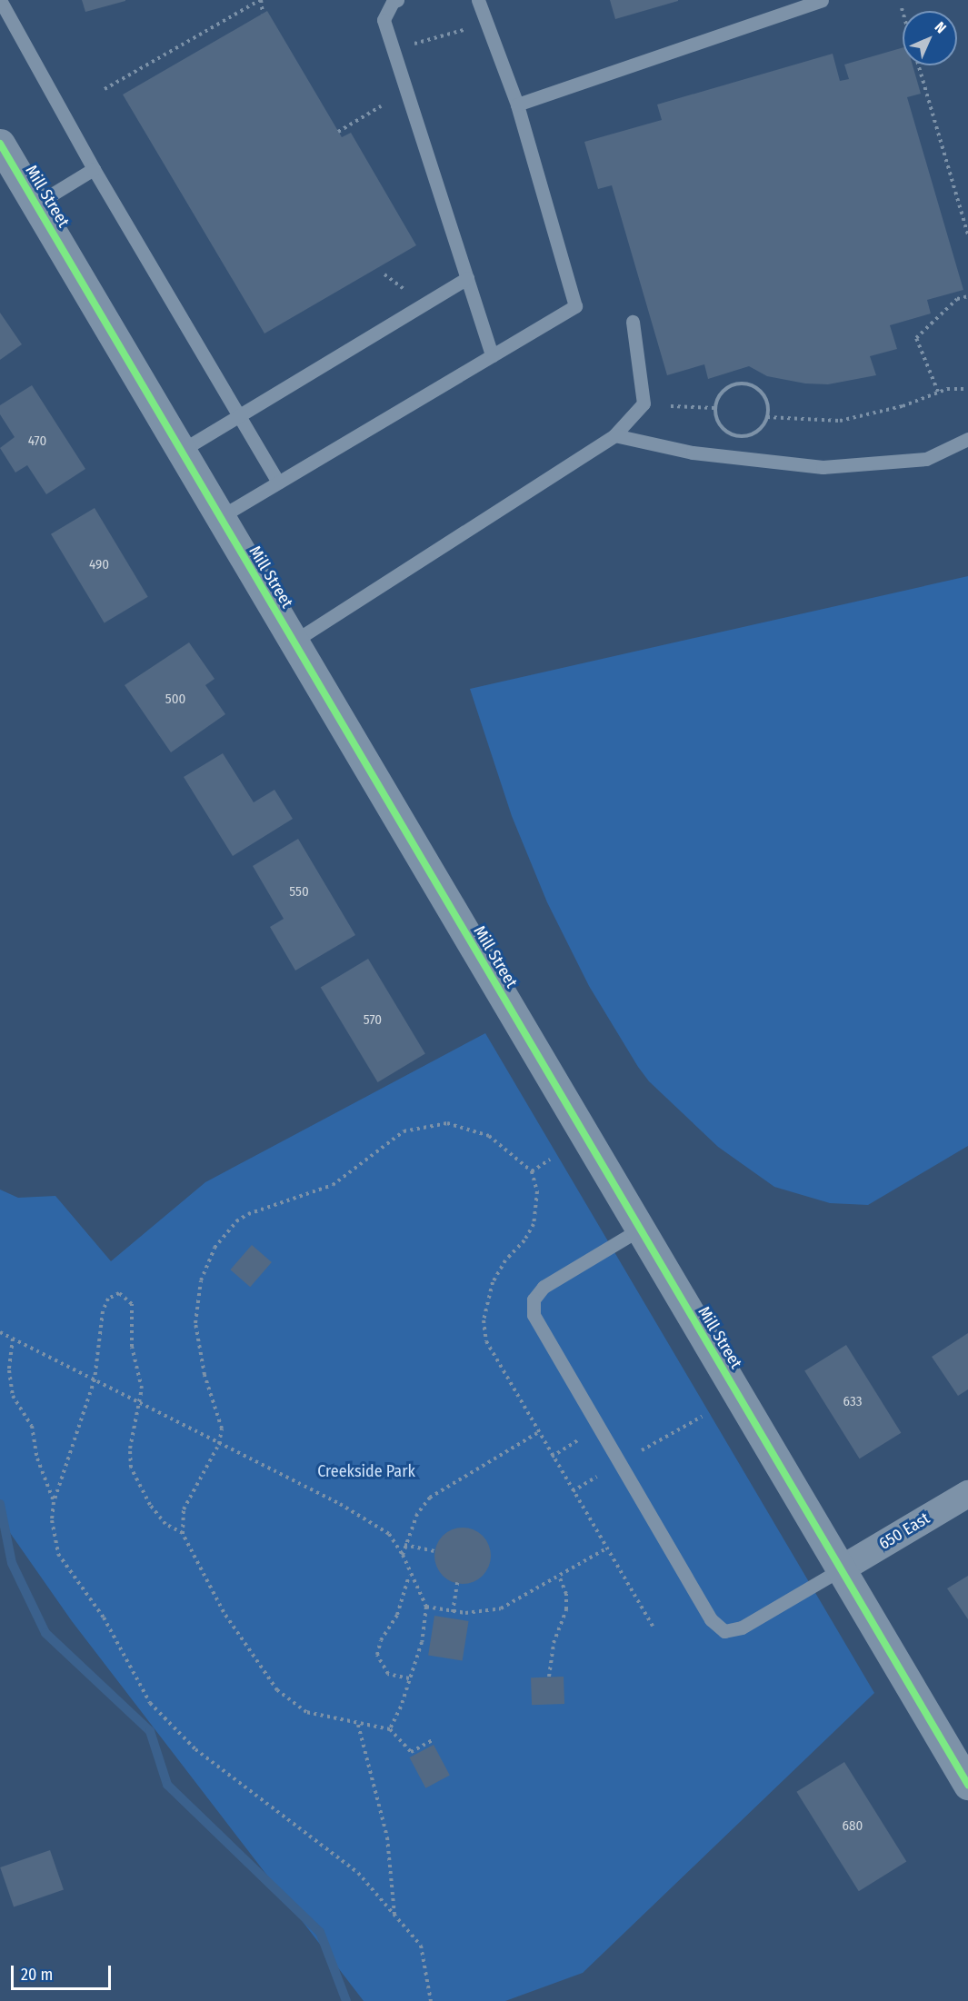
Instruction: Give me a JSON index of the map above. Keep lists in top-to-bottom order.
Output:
{
  "streets": {
    "street": ["Mill Street", "650 East"]
  },
  "crossings": [
    ["Mill Street", "650 East"]
  ],
  "parks": ["Creekside Park"],
  "house_numbers": [
    "470",
    "490",
    "500",
    "550",
    "570",
    "633",
    "680"
  ],
  "scale_bar": "20 m",
  "north": "top right"
}
